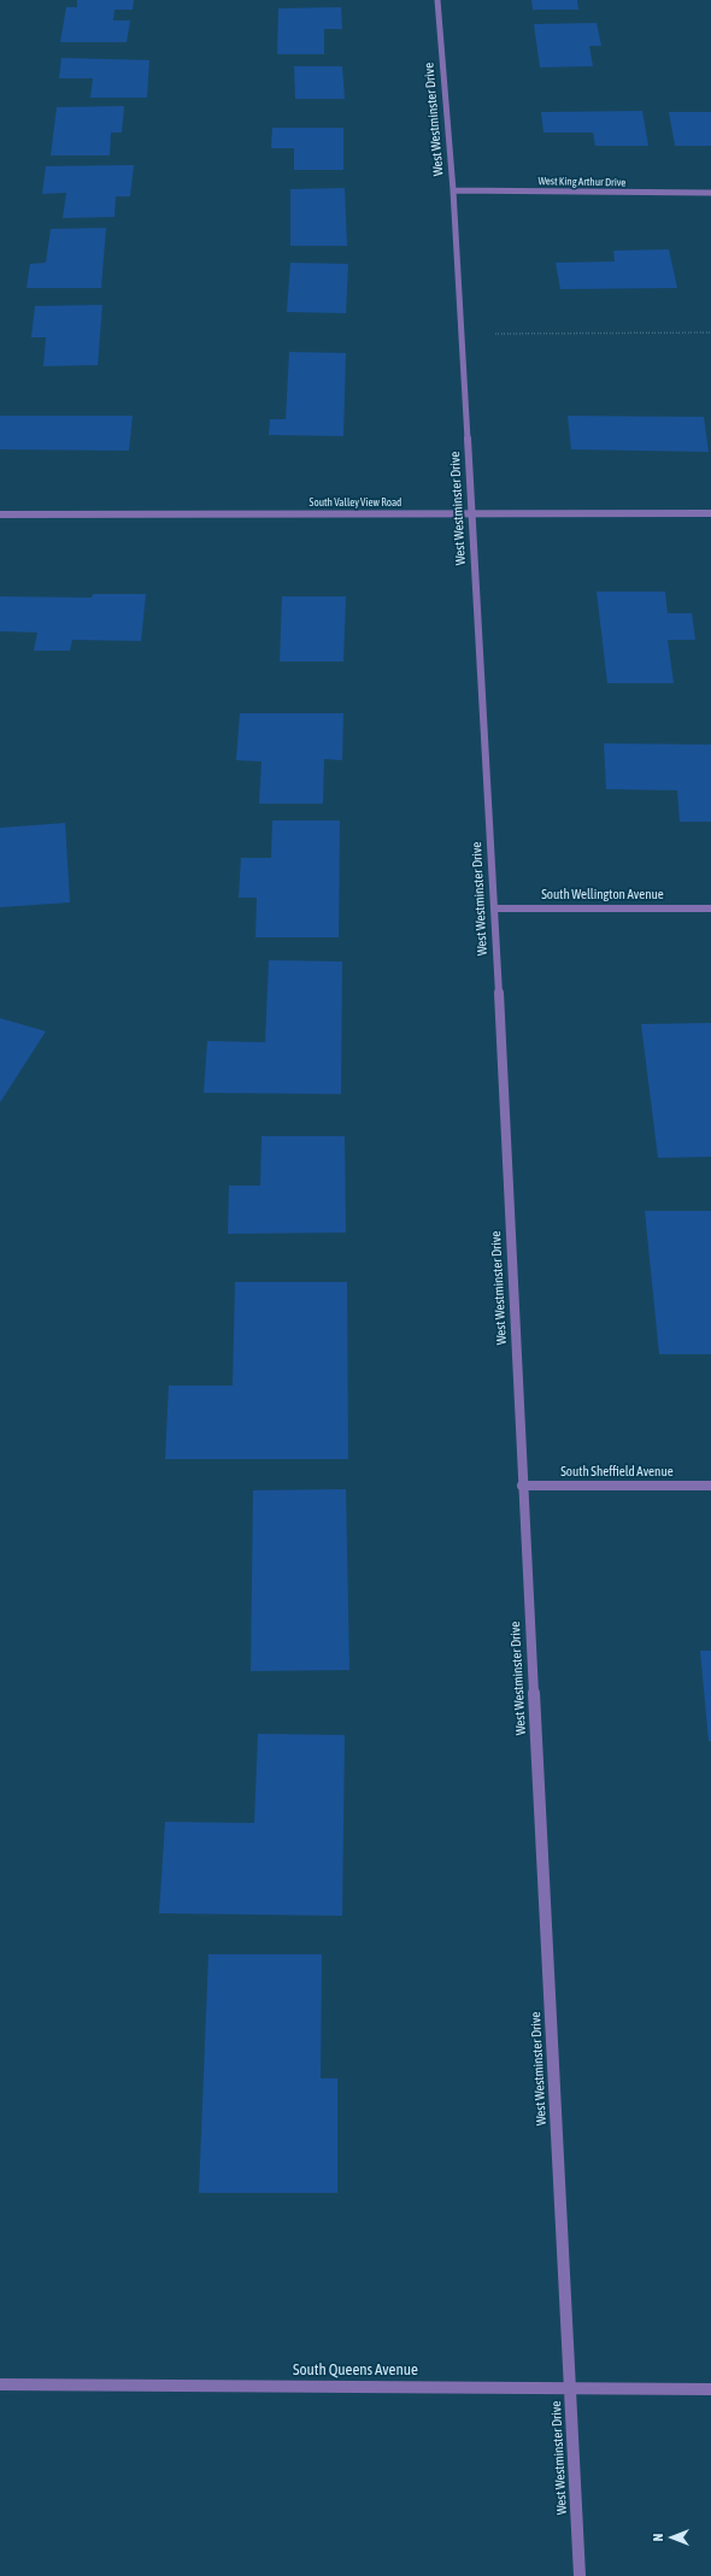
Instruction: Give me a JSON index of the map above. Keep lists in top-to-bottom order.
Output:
{
  "streets": {
    "street": [
      "West Westminster Drive",
      "West King Arthur Drive",
      "South Valley View Road",
      "South Wellington Avenue",
      "South Sheffield Avenue",
      "South Queens Avenue"
    ]
  },
  "crossings": [
    ["West Westminster Drive", "West King Arthur Drive"],
    ["West Westminster Drive", "South Valley View Road"],
    ["West Westminster Drive", "South Wellington Avenue"],
    ["West Westminster Drive", "South Sheffield Avenue"],
    ["West Westminster Drive", "South Queens Avenue"]
  ],
  "north": "left"
}
